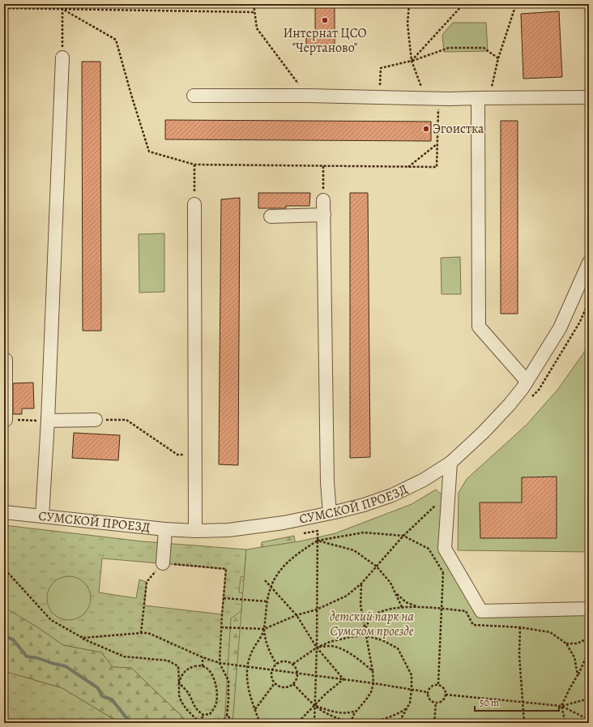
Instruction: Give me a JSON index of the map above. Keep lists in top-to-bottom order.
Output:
{
  "streets": {
    "street": ["СУМСКОЙ ПРОЕЗД"]
  },
  "parks": ["детский парк на Сумском проезде"],
  "places": ["Интернат ЦСО \"Чертаново\"", "Эгоистка"],
  "scale_bar": "50 m"
}
